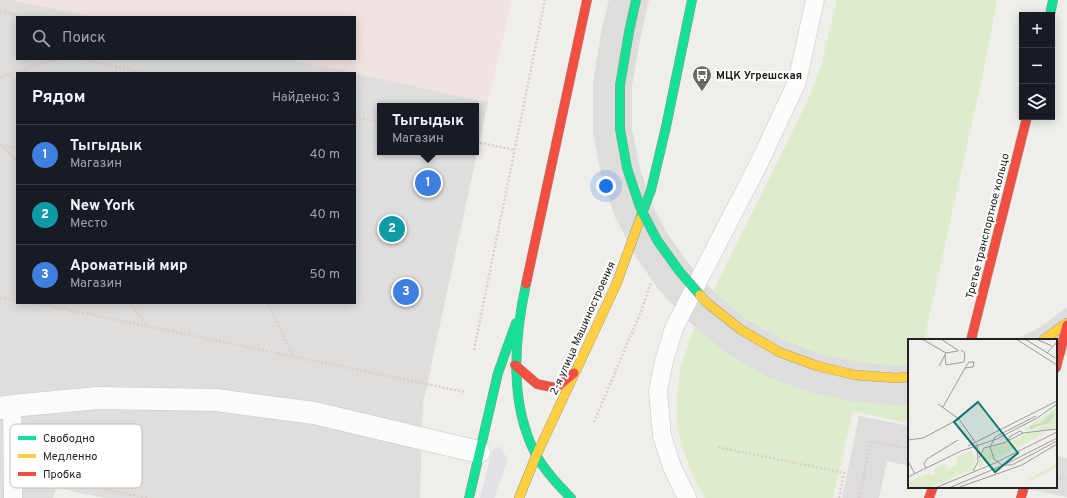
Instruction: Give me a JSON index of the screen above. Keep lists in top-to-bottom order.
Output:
{
  "streets": {
    "main road": ["Третье транспортное кольцо", "2-я улица Машиностроения"]
  },
  "places": {
    "bus stop": ["МЦК Угрешская"]
  },
  "legend": ["Свободно", "Медленно", "Пробка"],
  "page": {
    "map_buttons": ["+", "−"],
    "search": "Поиск",
    "heading": ["Рядом", "Найдено: 3"],
    "popup": ["Тыгыдык", "Магазин"],
    "list": [
      {
        "mark": "1",
        "name": "Тыгыдык",
        "note": "Магазин",
        "value": "40 m"
      },
      {
        "mark": "2",
        "name": "New York",
        "note": "Место",
        "value": "40 m"
      },
      {
        "mark": "3",
        "name": "Ароматный мир",
        "note": "Магазин",
        "value": "50 m"
      }
    ],
    "pins": ["1", "2", "3"]
  }
}
